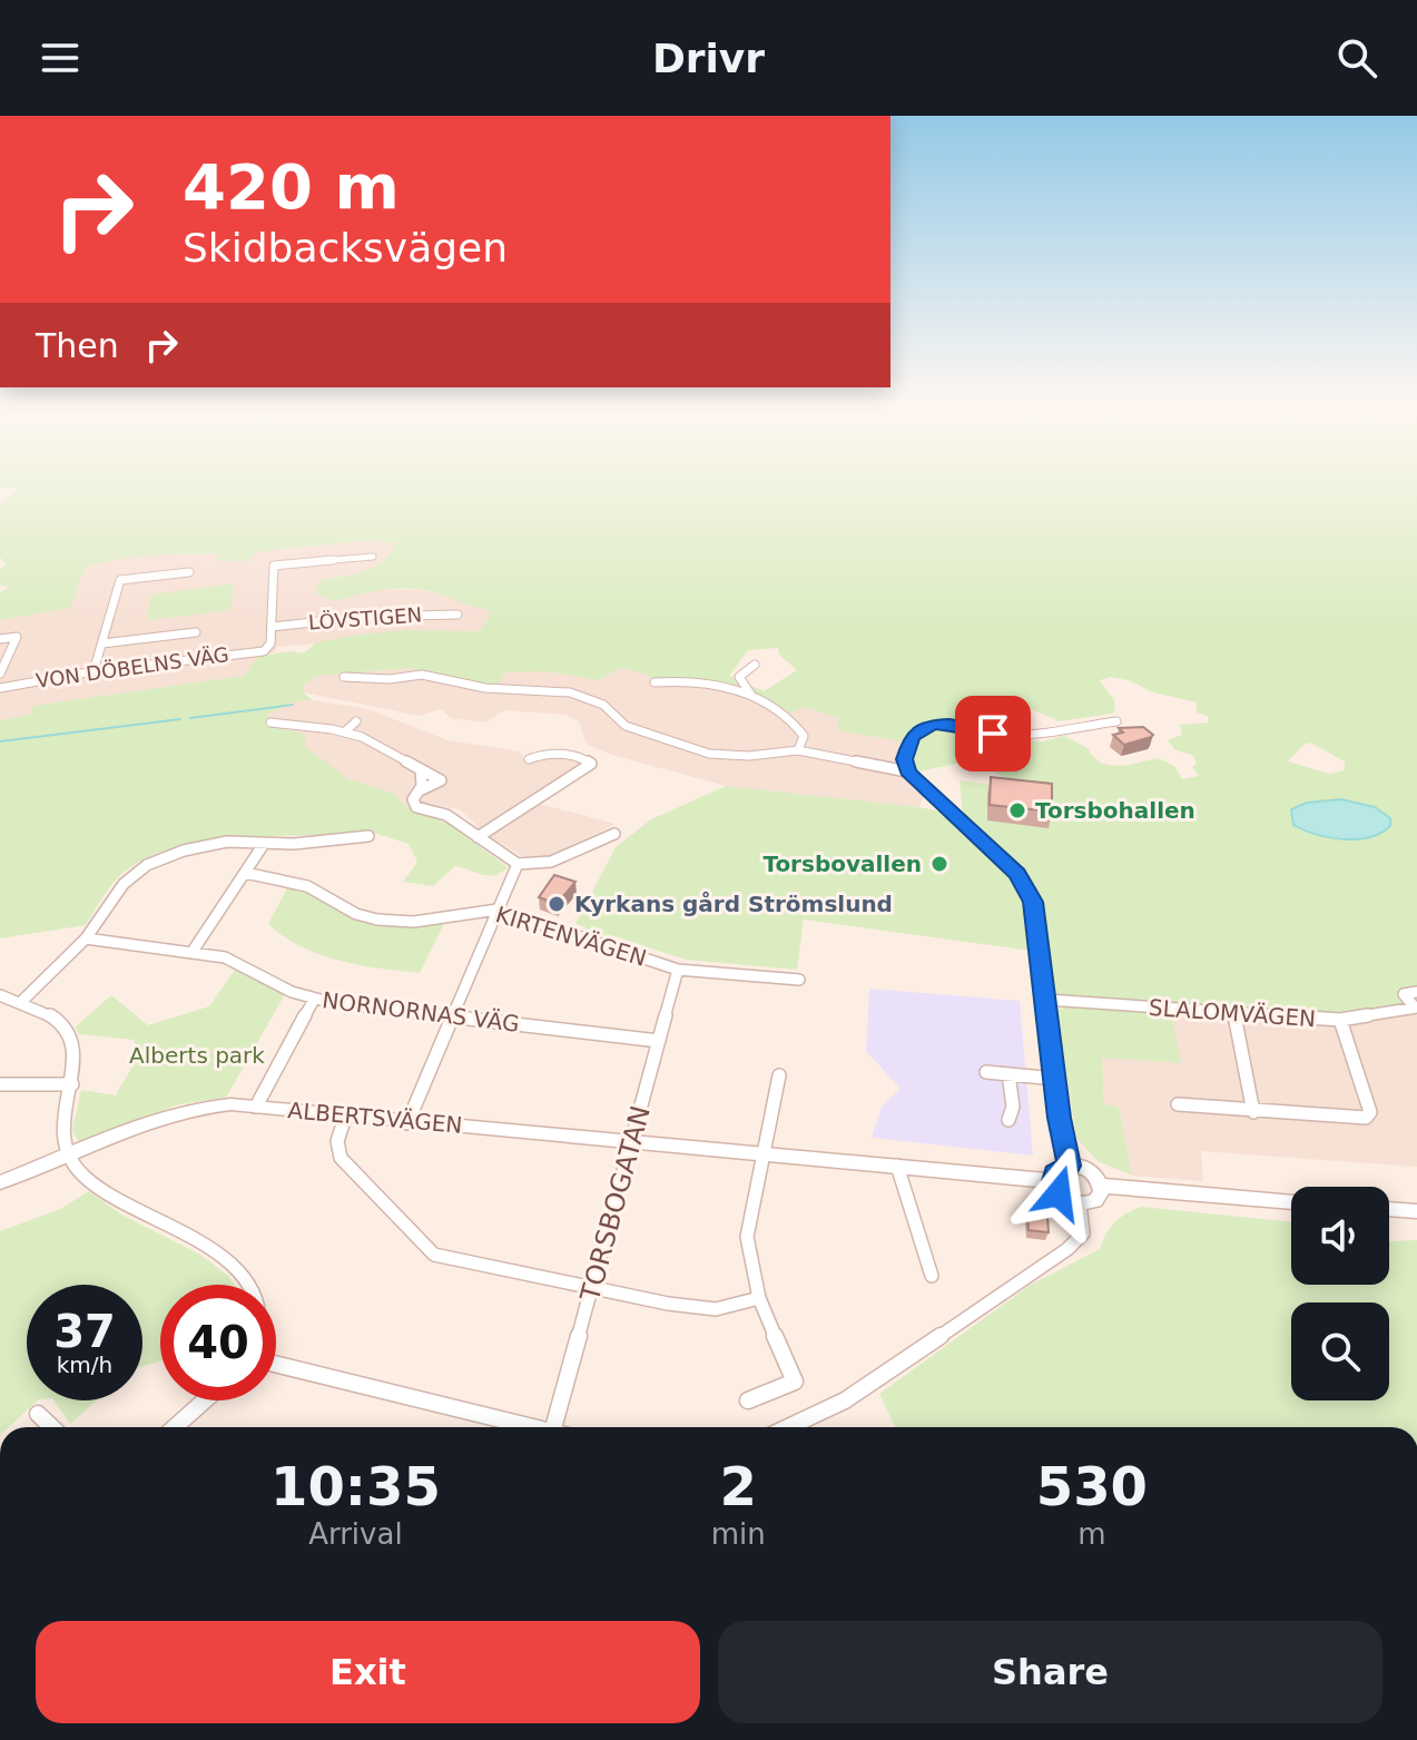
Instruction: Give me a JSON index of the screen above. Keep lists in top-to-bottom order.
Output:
{
  "streets": {
    "street": [
      "LÖVSTIGEN",
      "VON DÖBELNS VÄG",
      "KIRTENVÄGEN",
      "NORNORNAS VÄG",
      "SLALOMVÄGEN",
      "ALBERTSVÄGEN",
      "TORSBOGATAN"
    ]
  },
  "crossings": [
    ["LÖVSTIGEN", "VON DÖBELNS VÄG"],
    ["KIRTENVÄGEN", "TORSBOGATAN"],
    ["NORNORNAS VÄG", "TORSBOGATAN"],
    ["ALBERTSVÄGEN", "TORSBOGATAN"]
  ],
  "parks": ["Alberts park"],
  "places": ["Torsbohallen", "Torsbovallen", "Kyrkans gård Strömslund"],
  "page": {
    "header": "Drivr",
    "turn": ["420 m", "Skidbacksvägen"],
    "then": "Then",
    "speed": "37 km/h",
    "limit": "40",
    "eta": [
      "10:35",
      "Arrival",
      "2",
      "min",
      "530",
      "m"
    ],
    "buttons": ["Exit", "Share"]
  }
}
